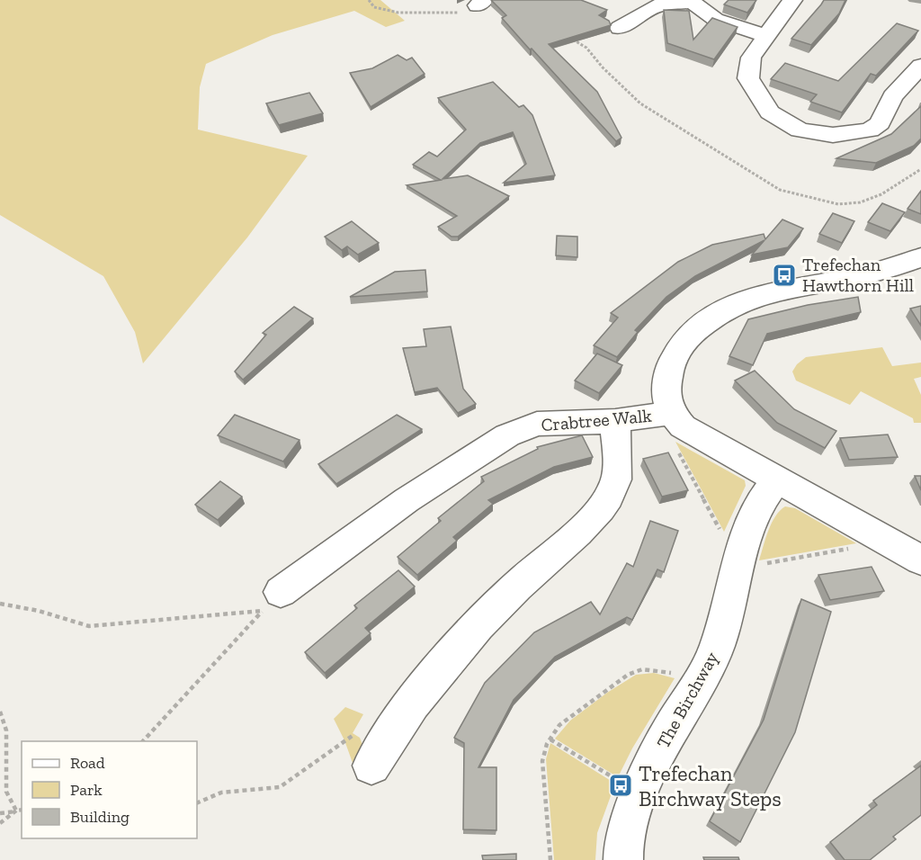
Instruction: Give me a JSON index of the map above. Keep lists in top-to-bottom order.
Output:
{
  "streets": {
    "street": ["Crabtree Walk", "The Birchway"]
  },
  "places": {
    "bus stop": ["Trefechan Hawthorn Hill", "Trefechan Birchway Steps"]
  },
  "legend": ["Road", "Park", "Building"]
}
